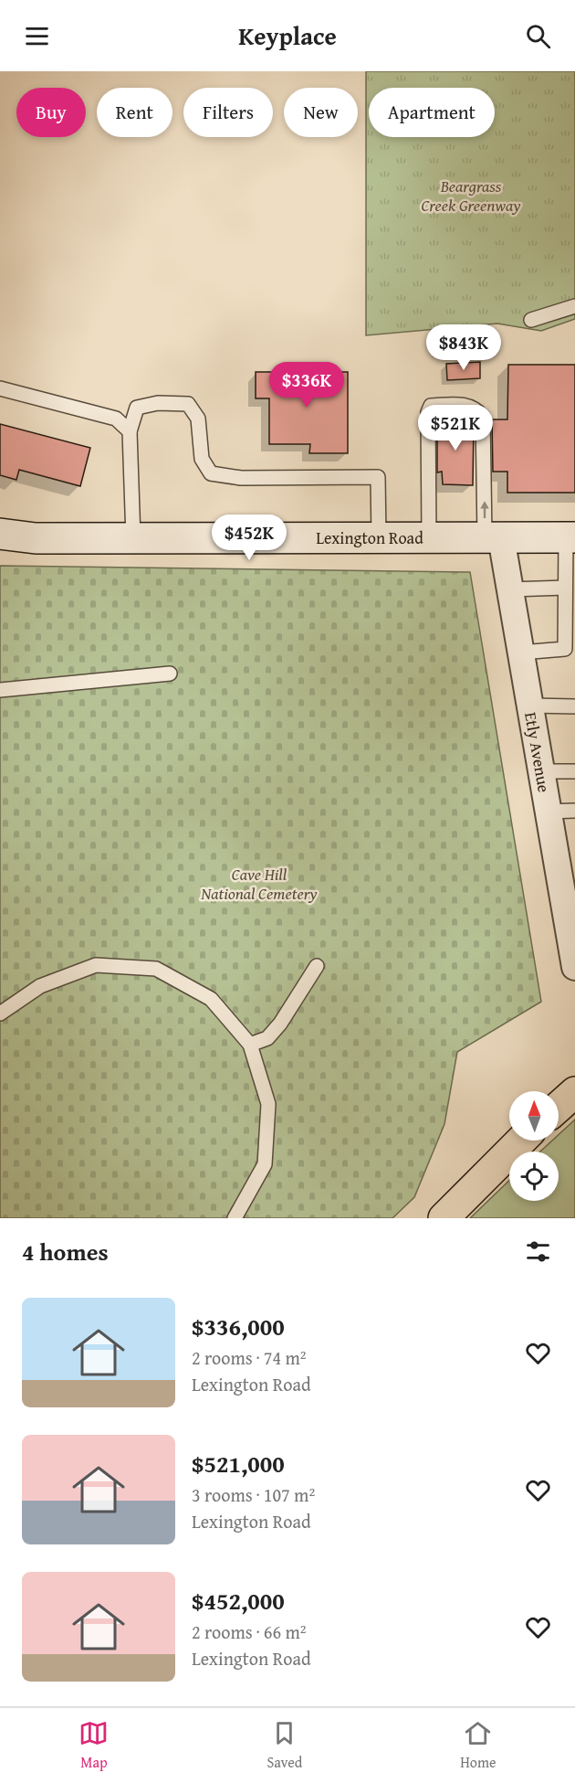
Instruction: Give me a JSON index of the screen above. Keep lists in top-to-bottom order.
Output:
{
  "streets": {
    "main road": ["Lexington Road"],
    "street": ["Etly Avenue"]
  },
  "crossings": [
    ["Lexington Road", "Etly Avenue"]
  ],
  "parks": ["Beargrass Creek Greenway", "Cave Hill National Cemetery"],
  "north": "top",
  "page": {
    "header": "Keyplace",
    "chip": [
      "Buy",
      "Rent",
      "Filters",
      "New",
      "Apartment"
    ],
    "price": [
      "$843K",
      "$336K",
      "$521K",
      "$452K"
    ],
    "heading": "4 homes",
    "list": [
      {
        "name": "$336,000",
        "note": "2 rooms · 74 m² · Lexington Road"
      },
      {
        "name": "$521,000",
        "note": "3 rooms · 107 m² · Lexington Road"
      },
      {
        "name": "$452,000",
        "note": "2 rooms · 66 m² · Lexington Road"
      }
    ],
    "tabs": ["Map", "Saved", "Home"]
  }
}
